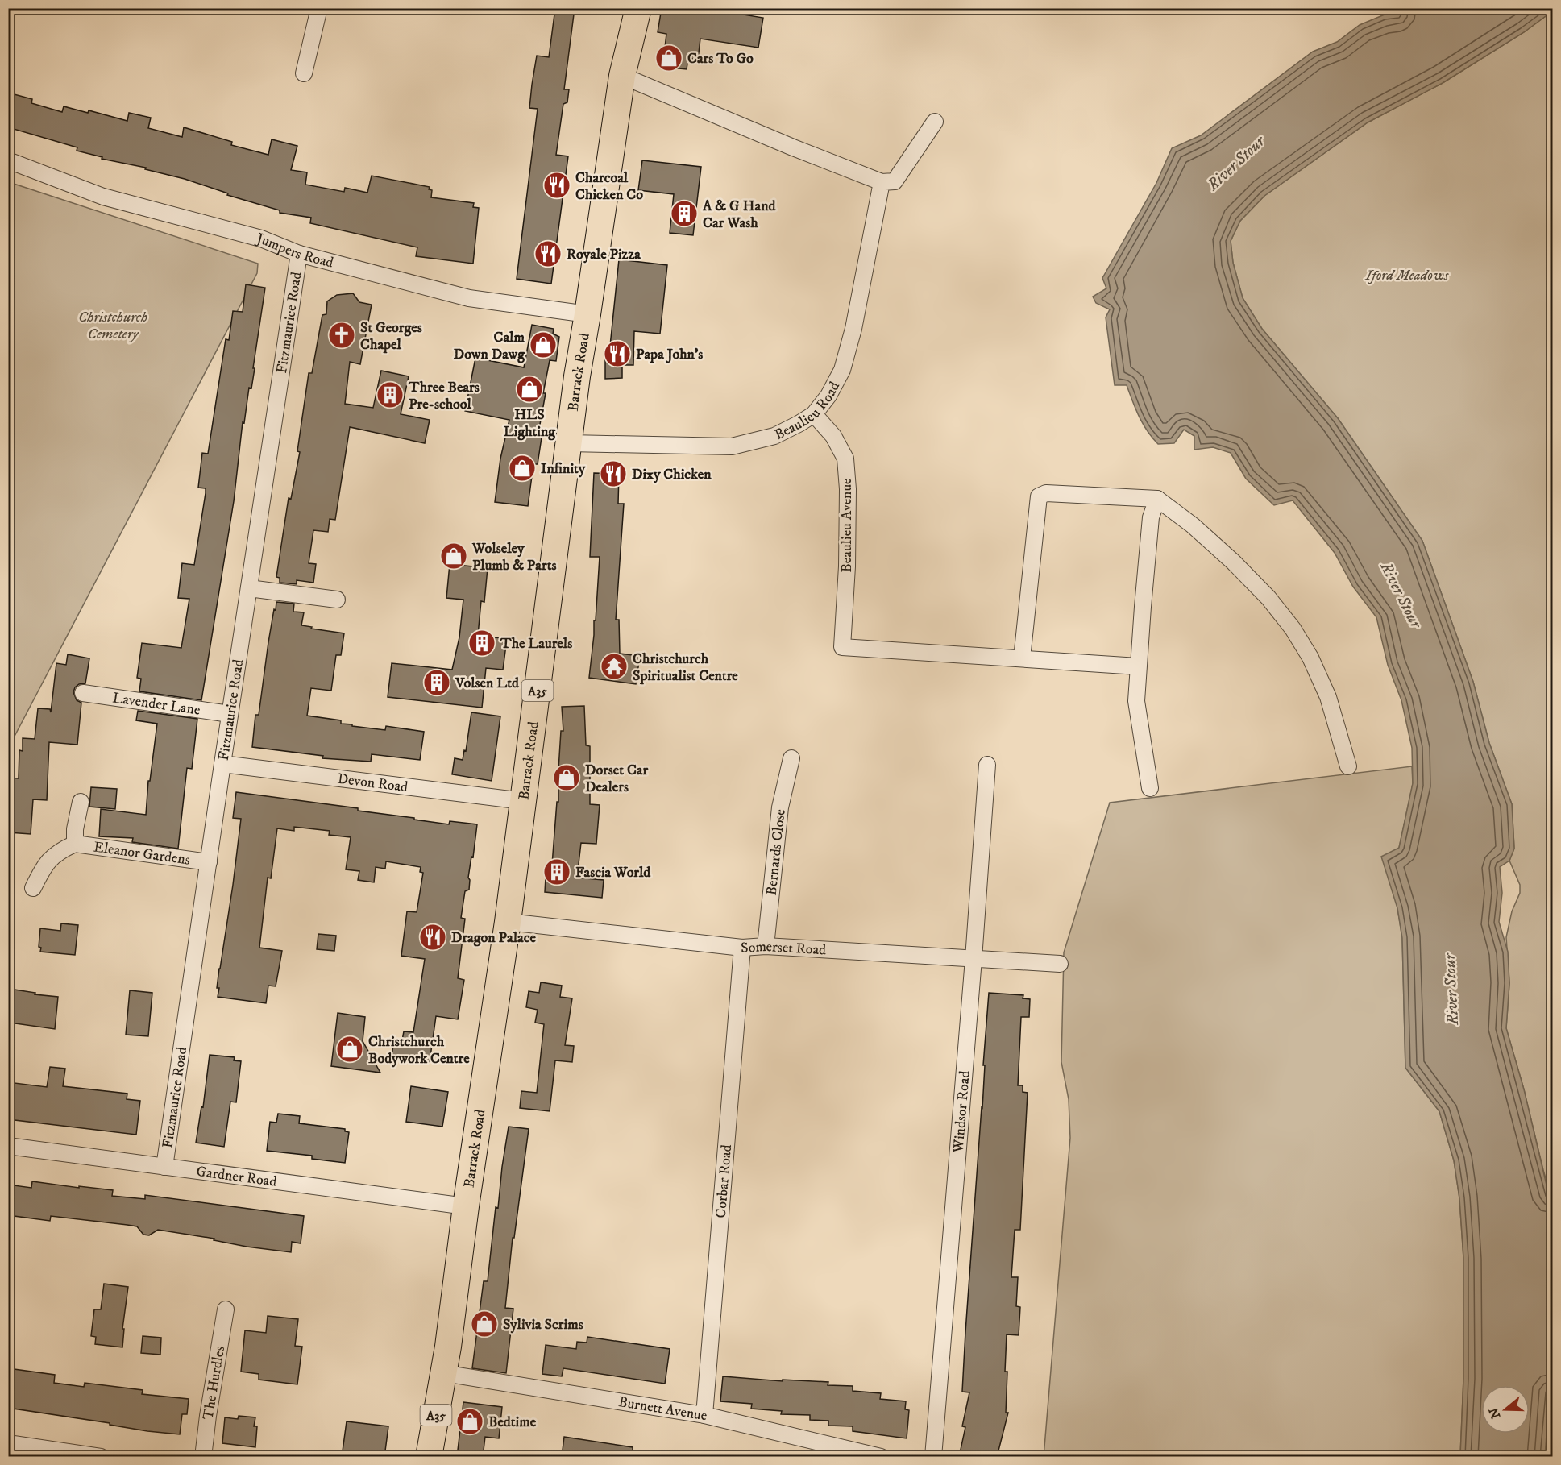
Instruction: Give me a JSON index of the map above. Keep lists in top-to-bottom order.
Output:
{
  "streets": {
    "main road": ["Barrack Road", "A35"],
    "street": [
      "Jumpers Road",
      "Fitzmaurice Road",
      "Beaulieu Road",
      "Beaulieu Avenue",
      "Lavender Lane",
      "Devon Road",
      "Bernards Close",
      "Eleanor Gardens",
      "Somerset Road",
      "Windsor Road",
      "Gardner Road",
      "Corbar Road",
      "The Hurdles",
      "Burnett Avenue"
    ]
  },
  "crossings": [
    ["Jumpers Road", "Fitzmaurice Road"],
    ["Jumpers Road", "Barrack Road"],
    ["Fitzmaurice Road", "Lavender Lane"],
    ["Fitzmaurice Road", "Devon Road"],
    ["Fitzmaurice Road", "Eleanor Gardens"],
    ["Fitzmaurice Road", "Gardner Road"],
    ["Barrack Road", "Beaulieu Road"],
    ["Barrack Road", "Devon Road"],
    ["Barrack Road", "Somerset Road"],
    ["Barrack Road", "Gardner Road"],
    ["Barrack Road", "Burnett Avenue"],
    ["Beaulieu Road", "Beaulieu Avenue"],
    ["Bernards Close", "Somerset Road"],
    ["Somerset Road", "Windsor Road"],
    ["Somerset Road", "Corbar Road"],
    ["Corbar Road", "Burnett Avenue"]
  ],
  "water": ["River Stour"],
  "parks": ["Iford Meadows", "Christchurch Cemetery"],
  "places": {
    "shop": [
      "Cars To Go",
      "Calm Down Dawg",
      "HLS Lighting",
      "Infinity",
      "Wolseley Plumb & Parts",
      "Dorset Car Dealers",
      "Christchurch Bodywork Centre",
      "Sylivia Scrims",
      "Bedtime"
    ],
    "restaurant": [
      "Charcoal Chicken Co",
      "Royale Pizza",
      "Papa John's",
      "Dixy Chicken",
      "Dragon Palace"
    ],
    "building": [
      "A & G Hand Car Wash",
      "Three Bears Pre-school",
      "The Laurels",
      "Volsen Ltd",
      "Fascia World"
    ],
    "church": ["St Georges Chapel"],
    "temple": ["Christchurch Spiritualist Centre"]
  },
  "north": "left"
}
